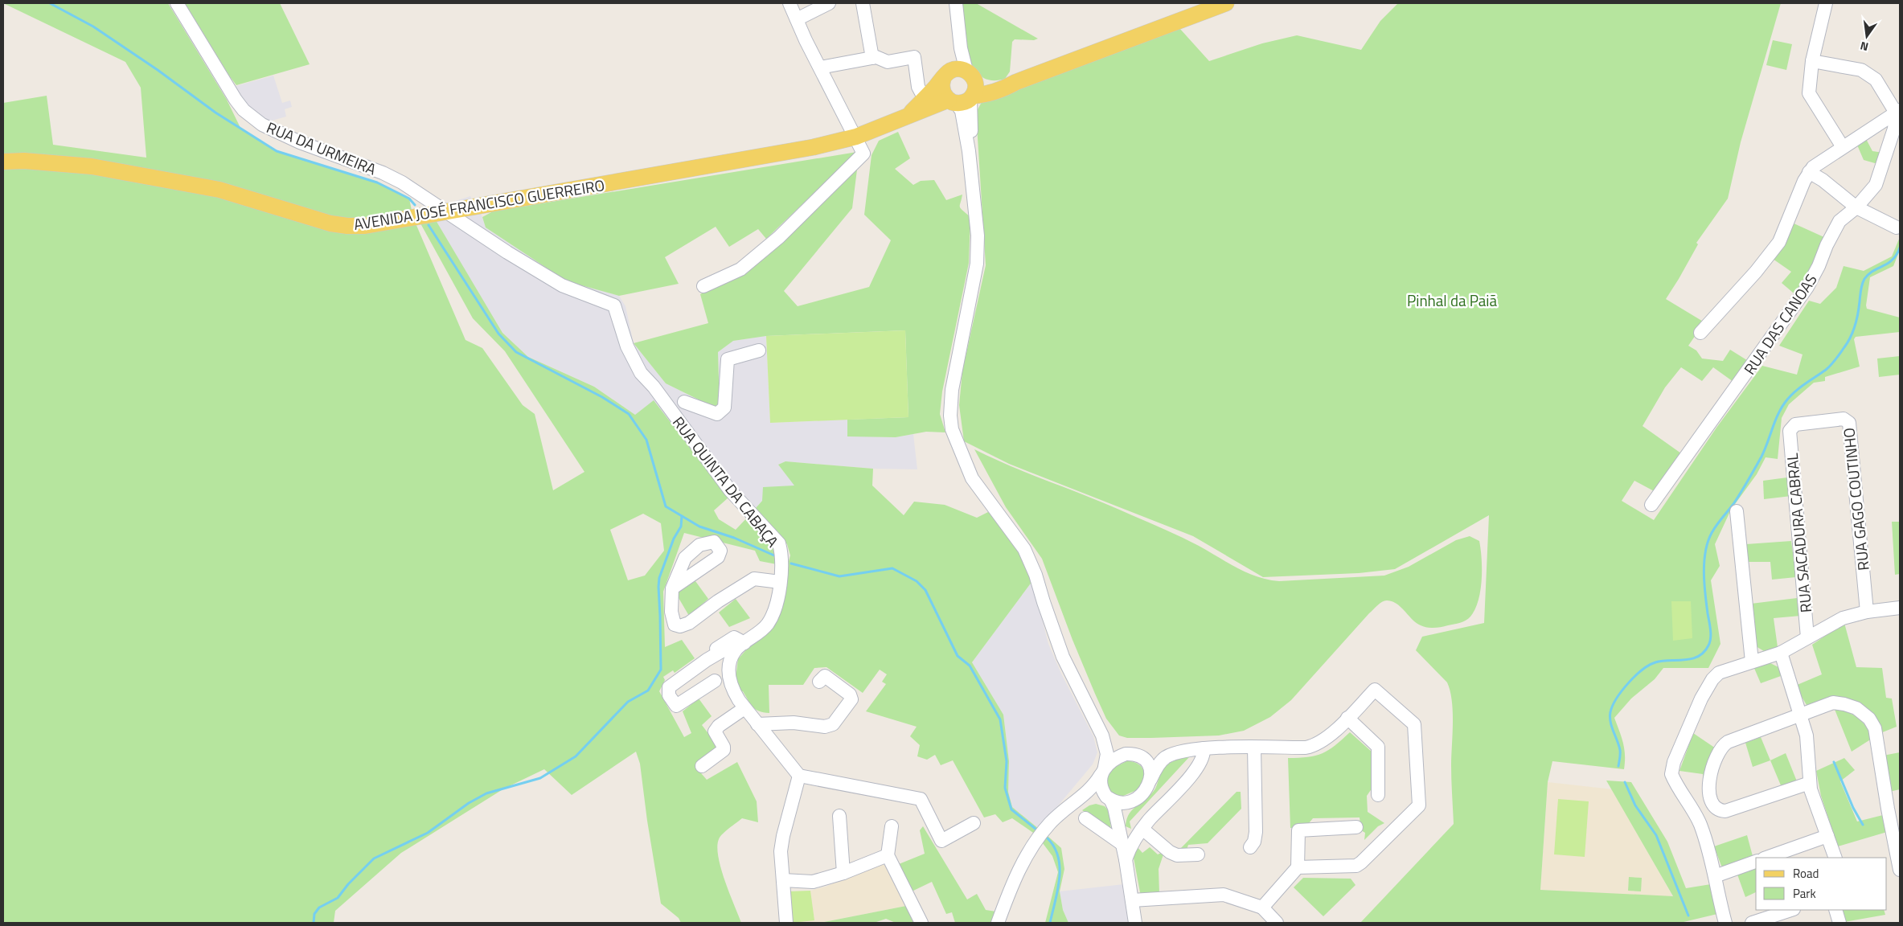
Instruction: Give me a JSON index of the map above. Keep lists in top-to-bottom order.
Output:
{
  "streets": {
    "main road": ["AVENIDA JOSÉ FRANCISCO GUERREIRO"],
    "street": [
      "RUA DA URMEIRA",
      "RUA DAS CANOAS",
      "RUA QUINTA DA CABAÇA",
      "RUA GAGO COUTINHO",
      "RUA SACADURA CABRAL"
    ]
  },
  "crossings": [
    ["RUA DA URMEIRA", "AVENIDA JOSÉ FRANCISCO GUERREIRO"],
    ["RUA DA URMEIRA", "RUA QUINTA DA CABAÇA"],
    ["AVENIDA JOSÉ FRANCISCO GUERREIRO", "RUA QUINTA DA CABAÇA"],
    ["RUA GAGO COUTINHO", "RUA SACADURA CABRAL"]
  ],
  "parks": ["Pinhal da Paiã"],
  "legend": ["Road", "Park"],
  "north": "bottom"
}
